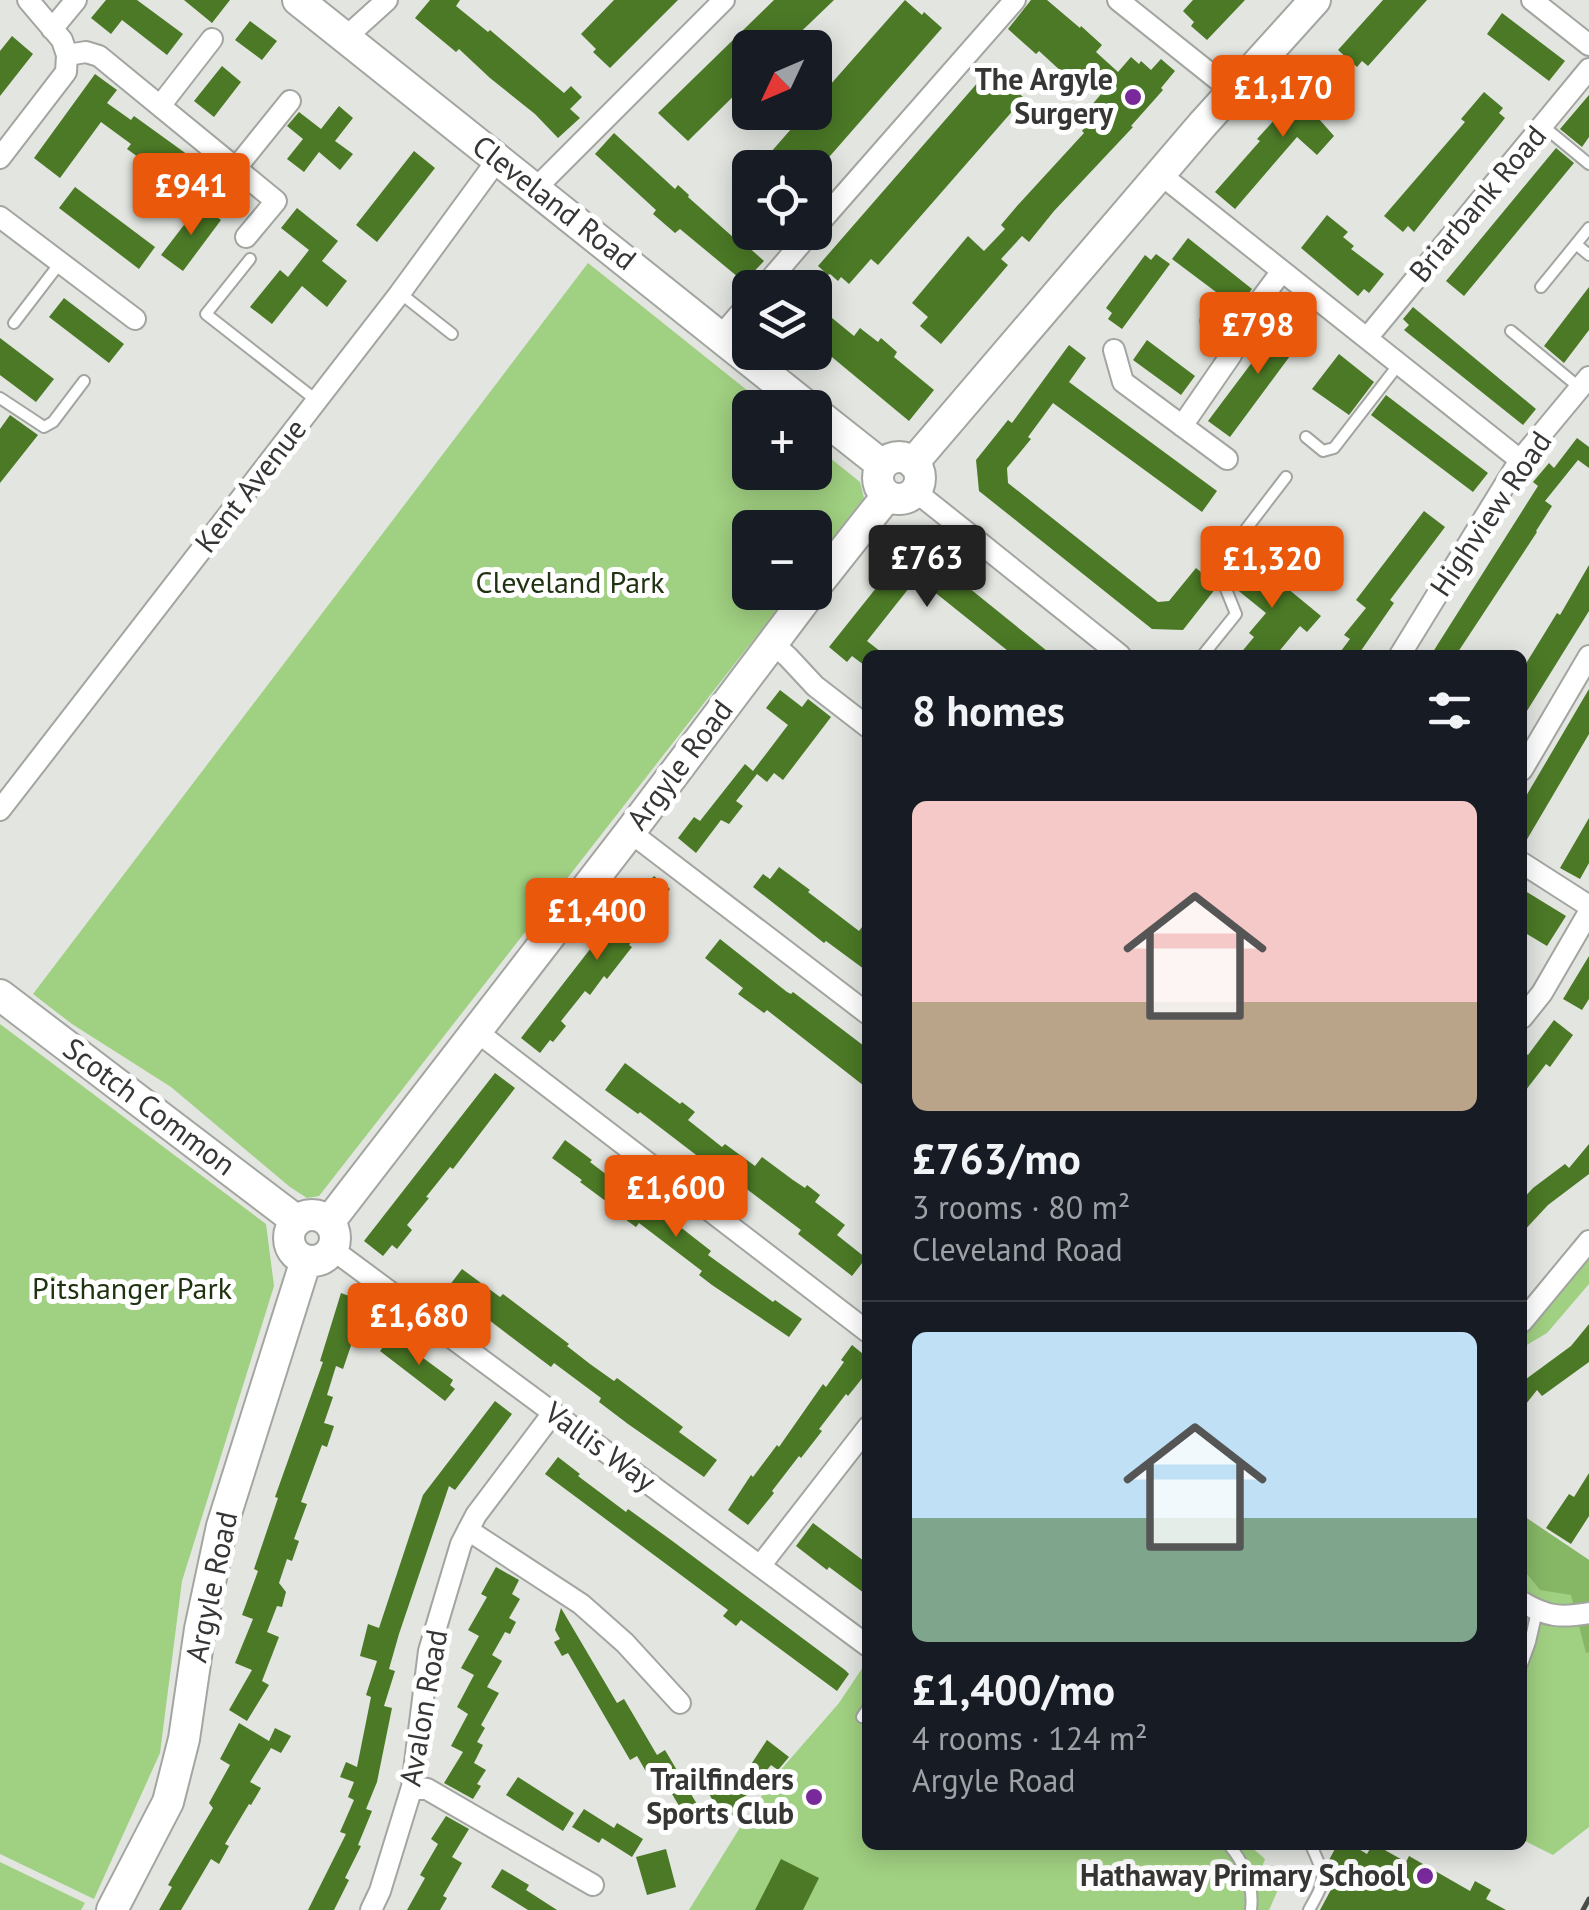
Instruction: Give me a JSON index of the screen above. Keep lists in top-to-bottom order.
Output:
{
  "streets": {
    "main road": ["Cleveland Road", "Argyle Road", "Scotch Common"],
    "street": [
      "Briarbank Road",
      "Kent Avenue",
      "Highview Road",
      "Vallis Way",
      "Avalon Road"
    ]
  },
  "crossings": [
    ["Cleveland Road", "Kent Avenue"],
    ["Argyle Road", "Scotch Common"],
    ["Argyle Road", "Vallis Way"],
    ["Scotch Common", "Vallis Way"],
    ["Vallis Way", "Avalon Road"]
  ],
  "parks": ["Cleveland Park", "Pitshanger Park"],
  "places": ["The Argyle Surgery", "Trailfinders Sports Club", "Hathaway Primary School"],
  "north": "bottom left",
  "page": {
    "map_buttons": ["+", "−"],
    "price": [
      "£1,170",
      "£941",
      "£798",
      "£763",
      "£1,320",
      "£1,400",
      "£1,600",
      "£1,680"
    ],
    "heading": "8 homes",
    "list": [
      {
        "name": "£763/mo",
        "note": "3 rooms · 80 m² · Cleveland Road"
      },
      {
        "name": "£1,400/mo",
        "note": "4 rooms · 124 m² · Argyle Road"
      }
    ]
  }
}
